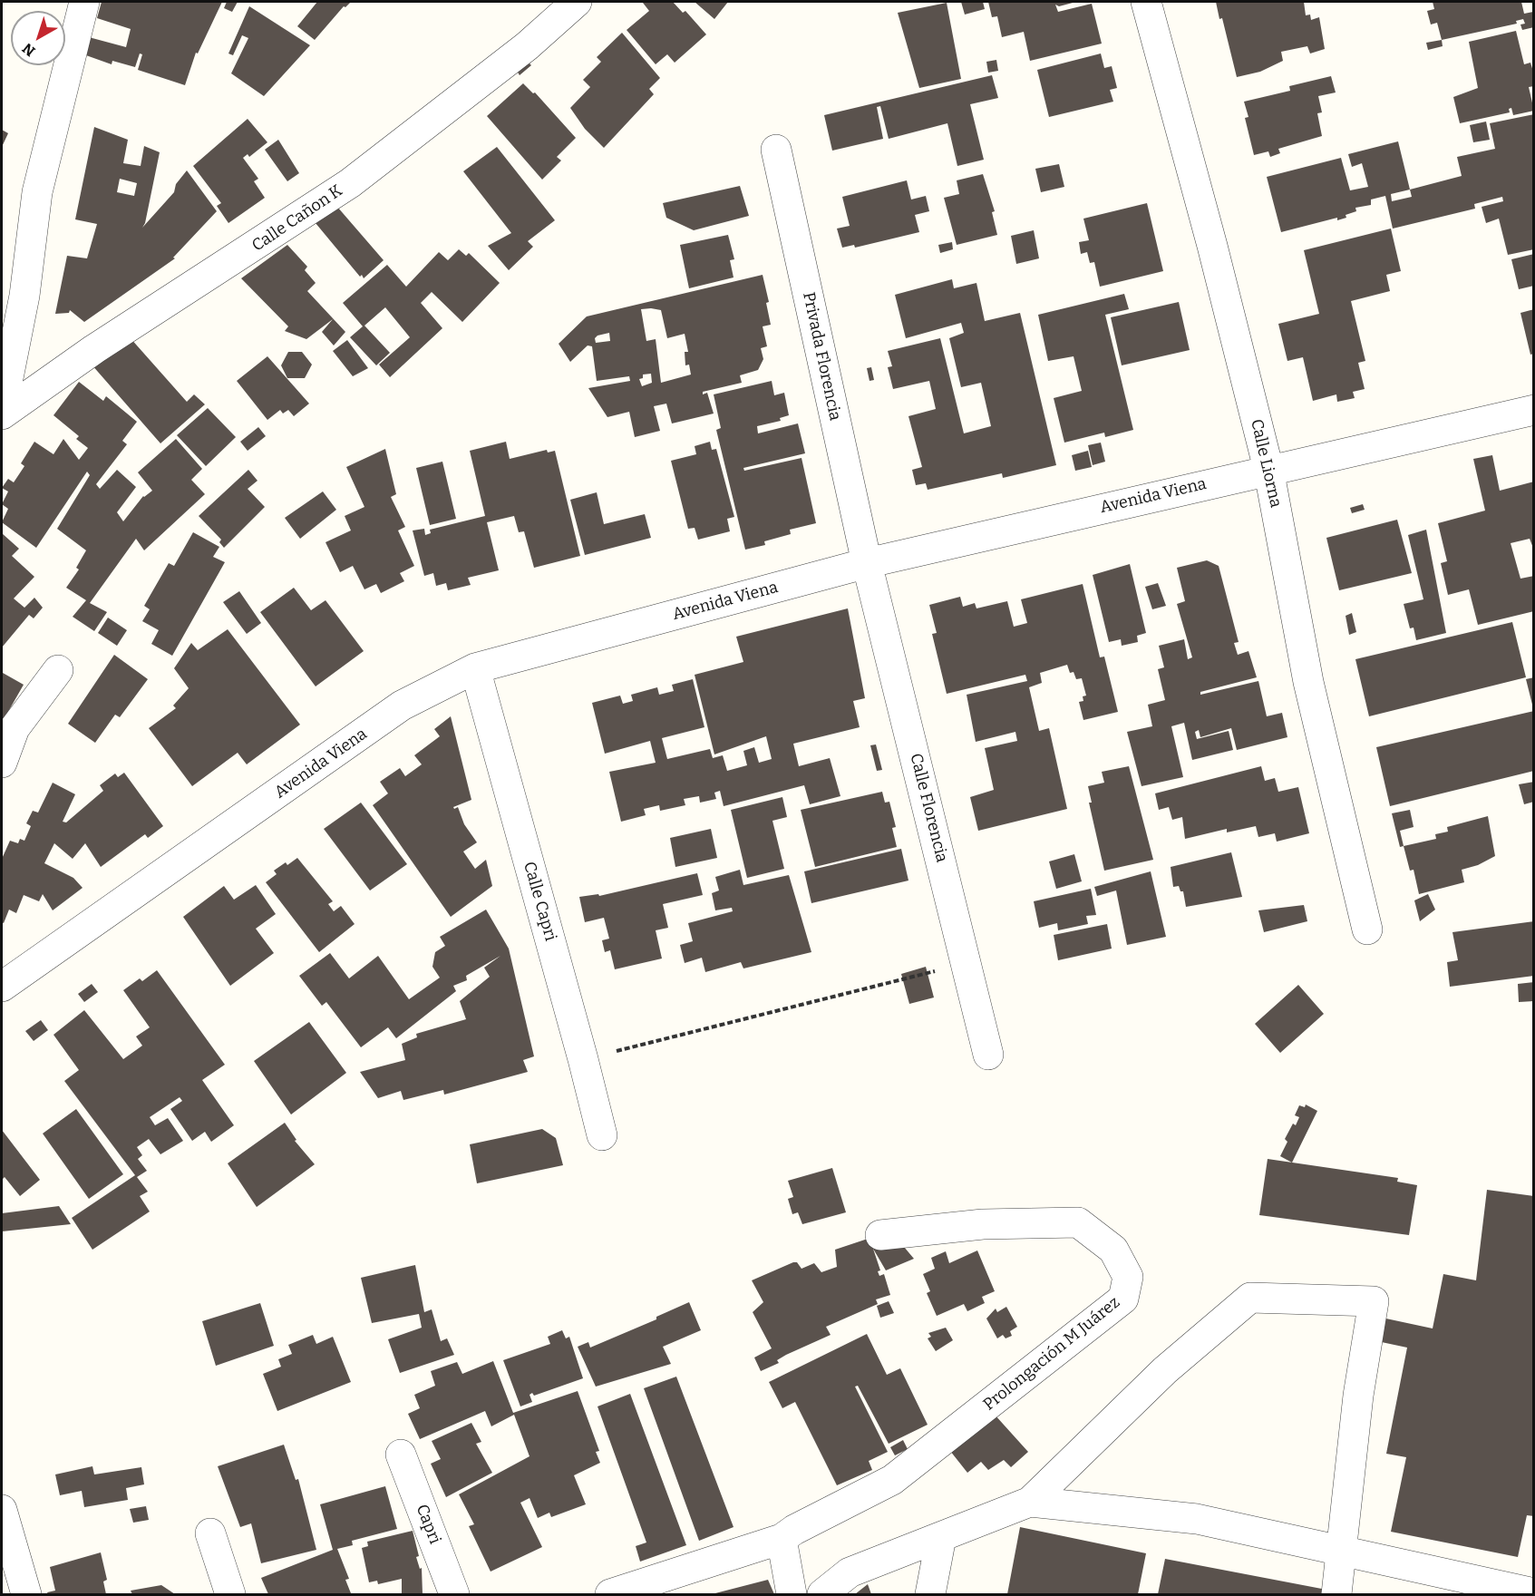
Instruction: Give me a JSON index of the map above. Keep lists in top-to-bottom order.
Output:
{
  "streets": {
    "street": [
      "Calle Cañon K",
      "Privada Florencia",
      "Calle Liorna",
      "Avenida Viena",
      "Calle Florencia",
      "Calle Capri",
      "Prolongación M Juárez",
      "Capri"
    ]
  },
  "crossings": [
    ["Privada Florencia", "Avenida Viena"],
    ["Privada Florencia", "Calle Florencia"],
    ["Calle Liorna", "Avenida Viena"],
    ["Avenida Viena", "Calle Florencia"],
    ["Avenida Viena", "Calle Capri"]
  ],
  "north": "bottom left"
}
